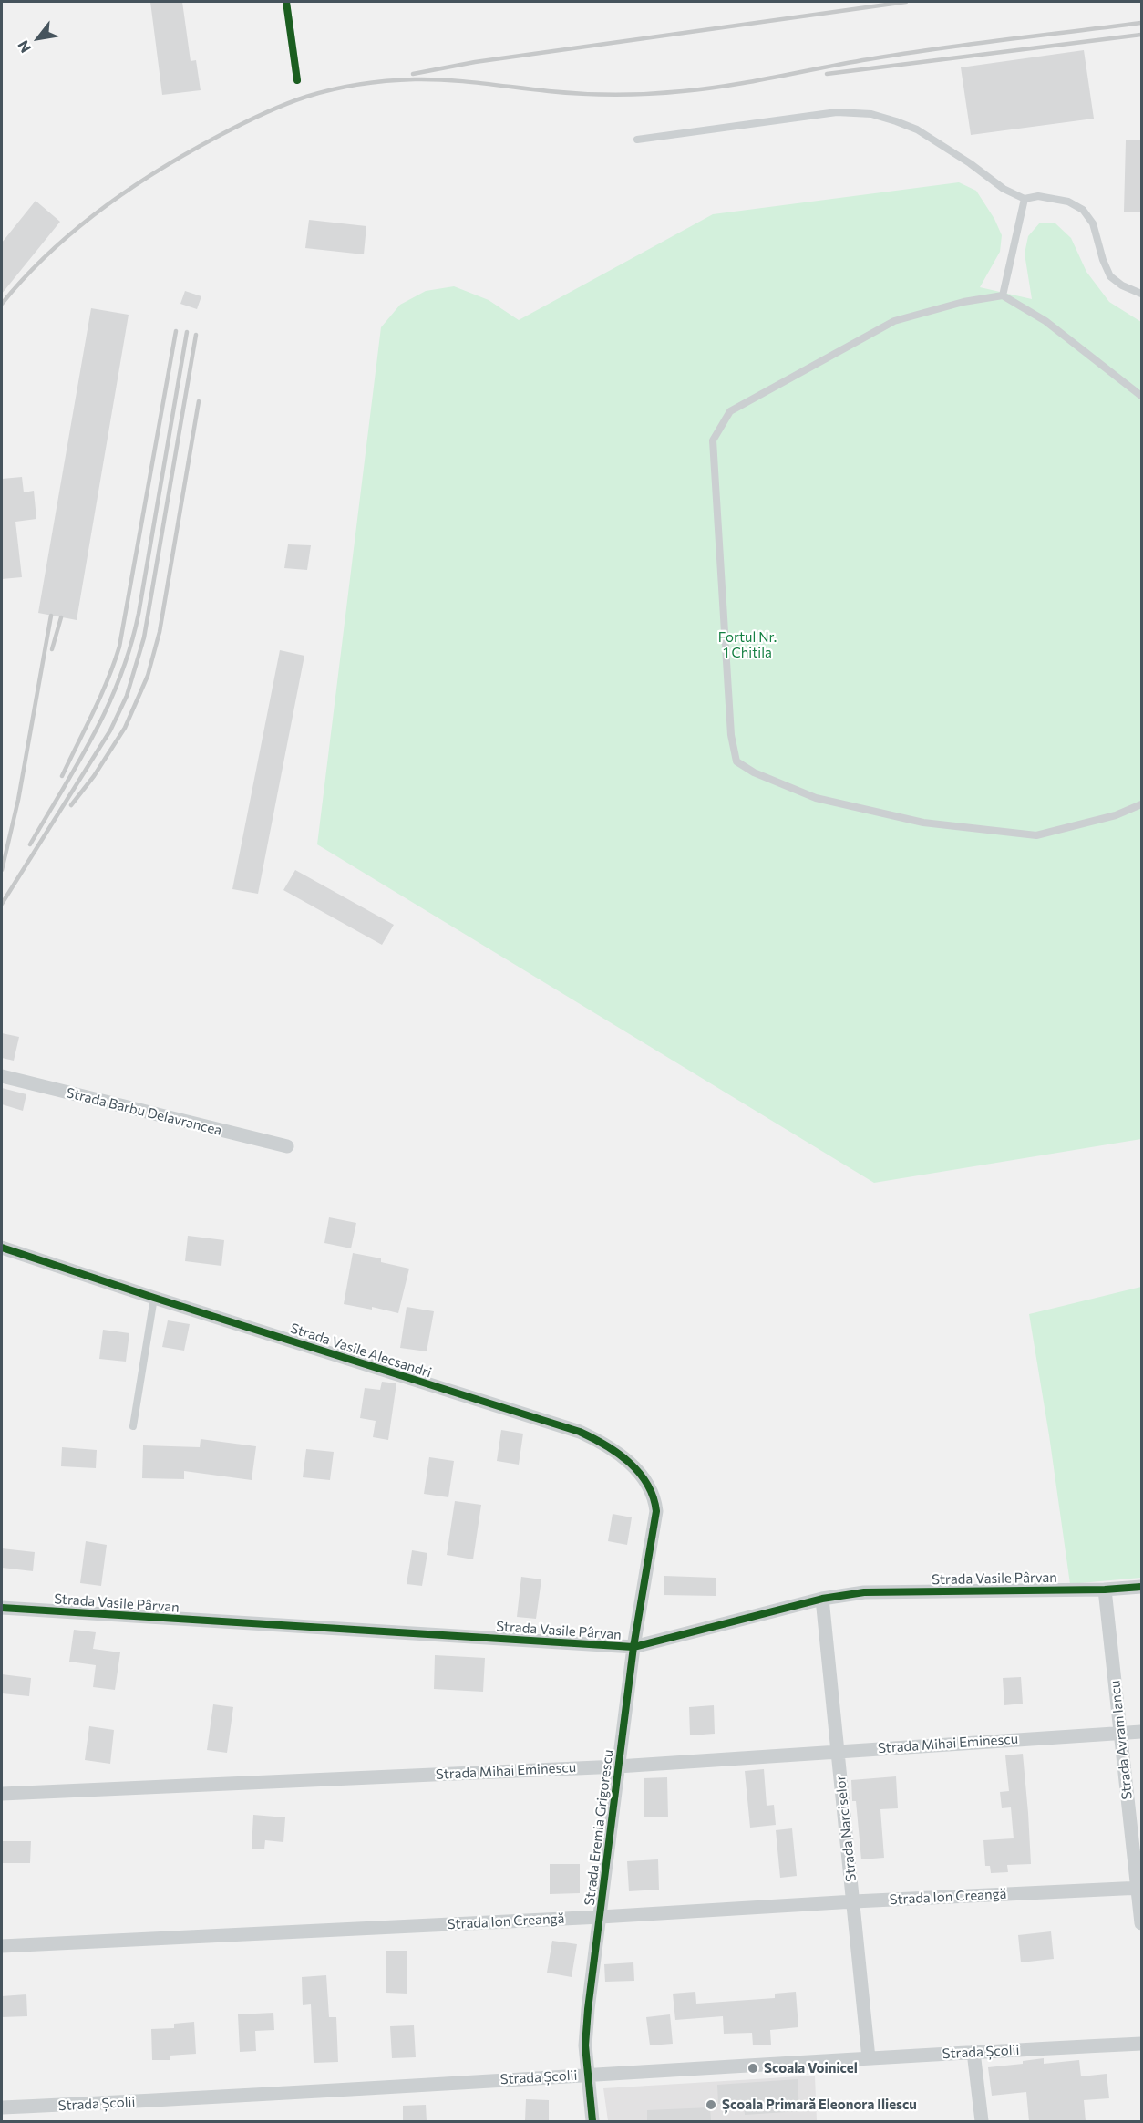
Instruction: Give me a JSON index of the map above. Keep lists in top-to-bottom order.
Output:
{
  "streets": {
    "street": [
      "Strada Barbu Delavrancea",
      "Strada Vasile Alecsandri",
      "Strada Vasile Pârvan",
      "Strada Avram Iancu",
      "Strada Mihai Eminescu",
      "Strada Eremia Grigorescu",
      "Strada Narciselor",
      "Strada Ion Creangă",
      "Strada Școlii"
    ]
  },
  "crossings": [
    ["Strada Vasile Alecsandri", "Strada Eremia Grigorescu"],
    ["Strada Vasile Pârvan", "Strada Avram Iancu"],
    ["Strada Vasile Pârvan", "Strada Eremia Grigorescu"],
    ["Strada Vasile Pârvan", "Strada Narciselor"],
    ["Strada Avram Iancu", "Strada Mihai Eminescu"],
    ["Strada Avram Iancu", "Strada Ion Creangă"],
    ["Strada Mihai Eminescu", "Strada Eremia Grigorescu"],
    ["Strada Mihai Eminescu", "Strada Narciselor"],
    ["Strada Eremia Grigorescu", "Strada Ion Creangă"],
    ["Strada Eremia Grigorescu", "Strada Școlii"],
    ["Strada Narciselor", "Strada Ion Creangă"],
    ["Strada Narciselor", "Strada Școlii"]
  ],
  "parks": ["Fortul Nr. 1 Chitila"],
  "places": ["Scoala Voinicel", "Școala Primară Eleonora Iliescu"],
  "north": "bottom left"
}
